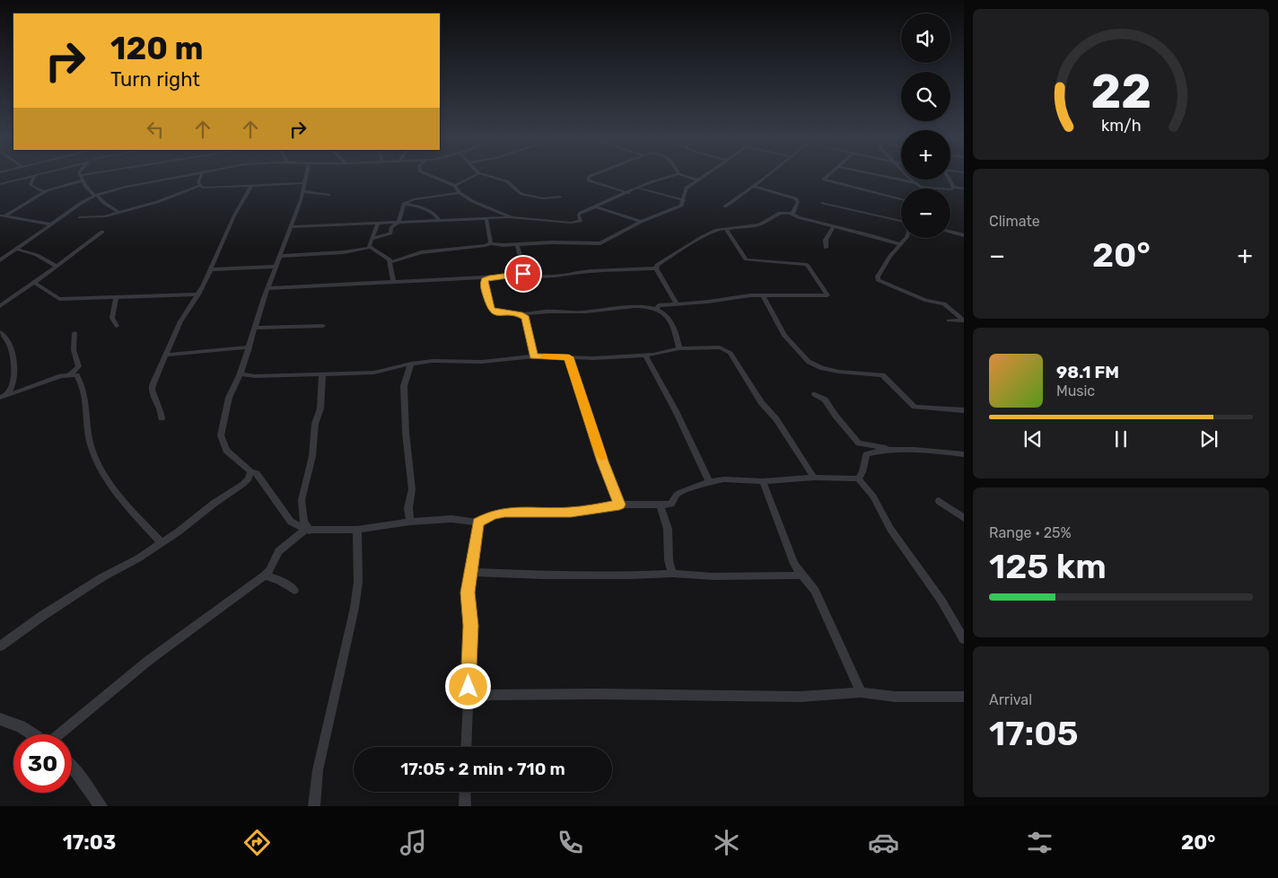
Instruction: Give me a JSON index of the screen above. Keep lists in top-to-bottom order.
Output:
{
  "page": {
    "map_buttons": ["+", "−"],
    "turn": ["120 m", "Turn right"],
    "tile": [
      "Climate",
      ["Range · 25%", "125 km"],
      ["Arrival", "17:05"]
    ],
    "heat": ["−", "20°", "+"],
    "song": ["98.1 FM", "Music"],
    "limit": "30",
    "trip": "17:05 · 2 min · 710 m",
    "tabs": ["17:03", "20°"],
    "gauge": ["22", "km/h"]
  }
}
